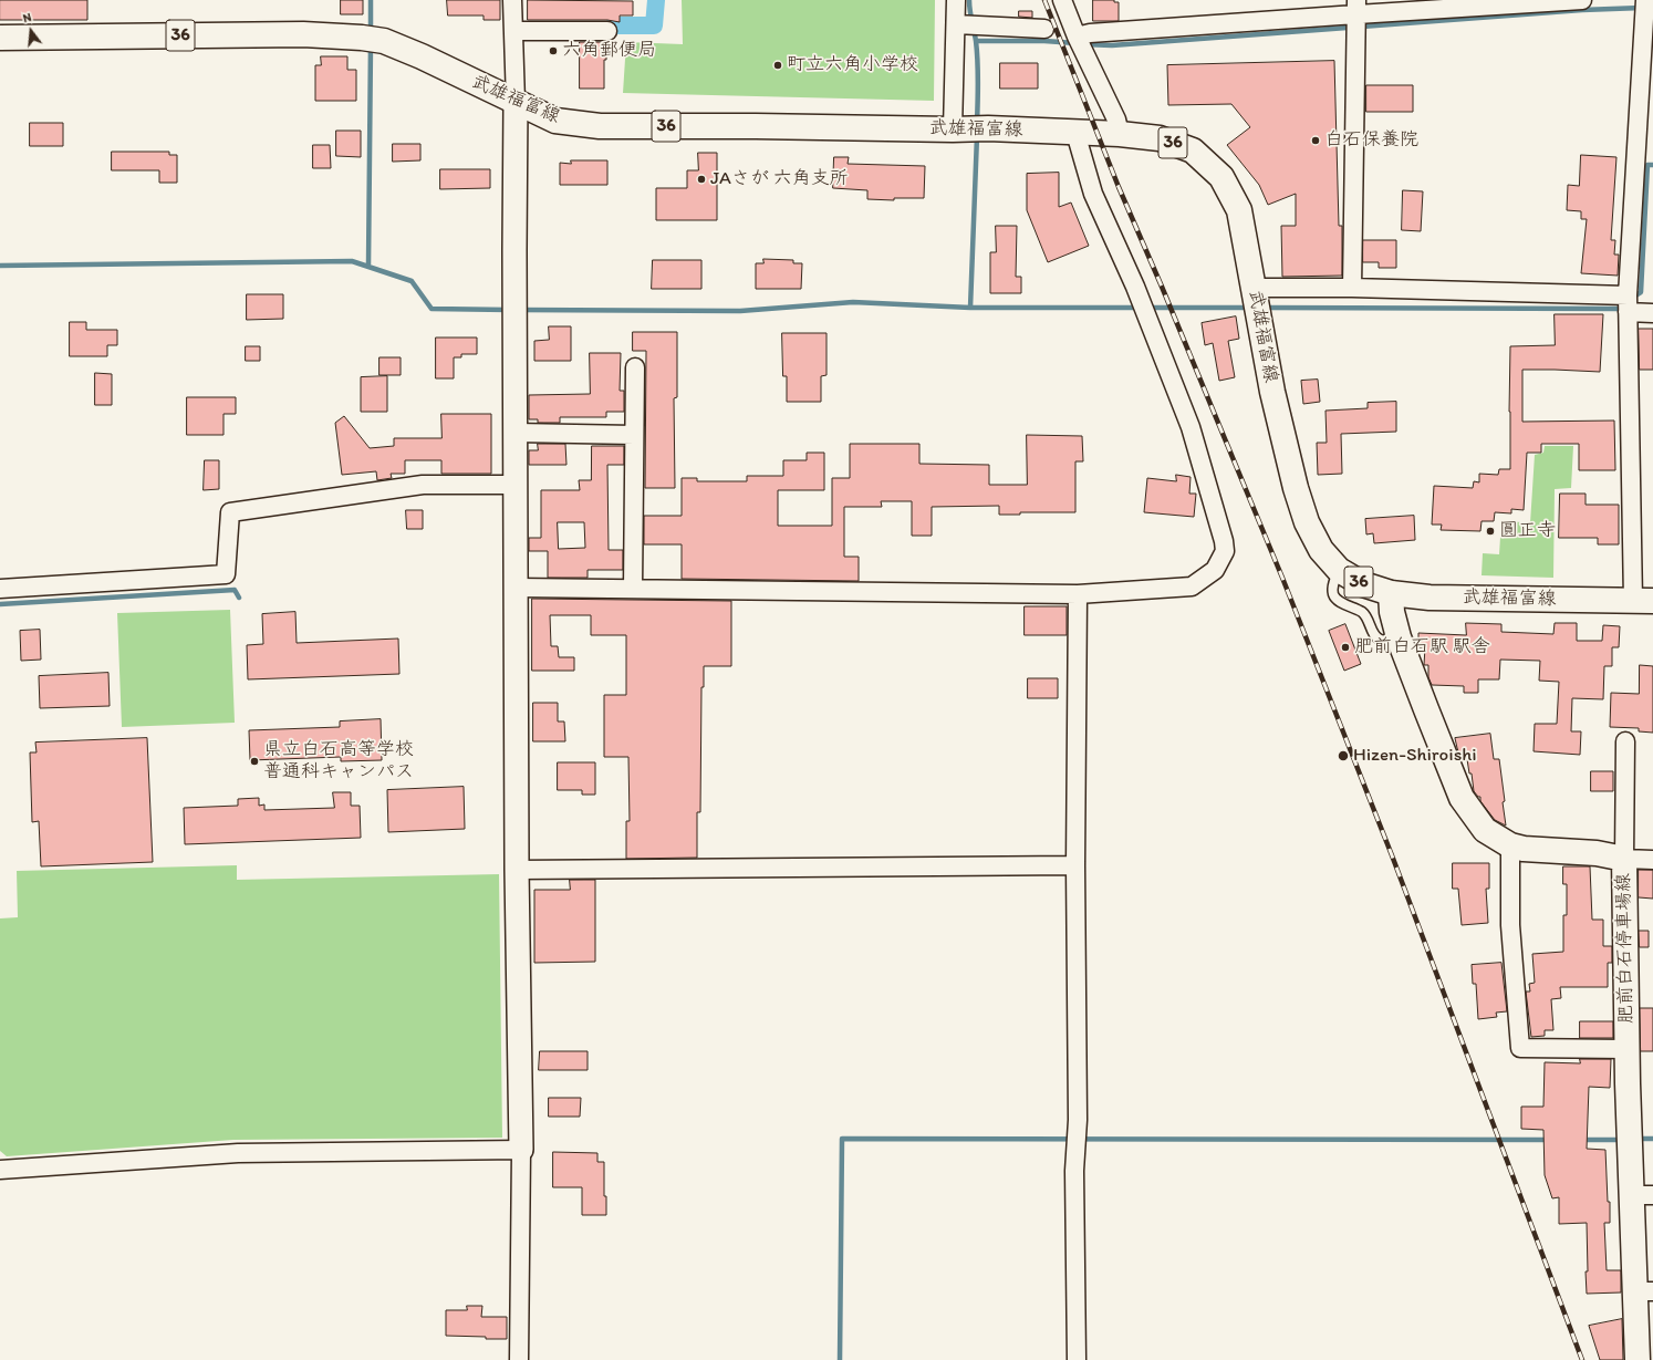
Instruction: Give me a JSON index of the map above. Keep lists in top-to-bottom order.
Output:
{
  "streets": {
    "main road": ["36", "武雄福富線", "肥前白石停車場線"]
  },
  "crossings": [
    ["武雄福富線", "肥前白石停車場線"]
  ],
  "places": [
    "六角郵便局",
    "町立六角小学校",
    "白石保養院",
    "JAさが 六角支所",
    "圓正寺",
    "肥前白石駅 駅舎",
    "Hizen-Shiroishi",
    "県立白石高等学校 普通科キャンパス"
  ],
  "north": "top"
}
